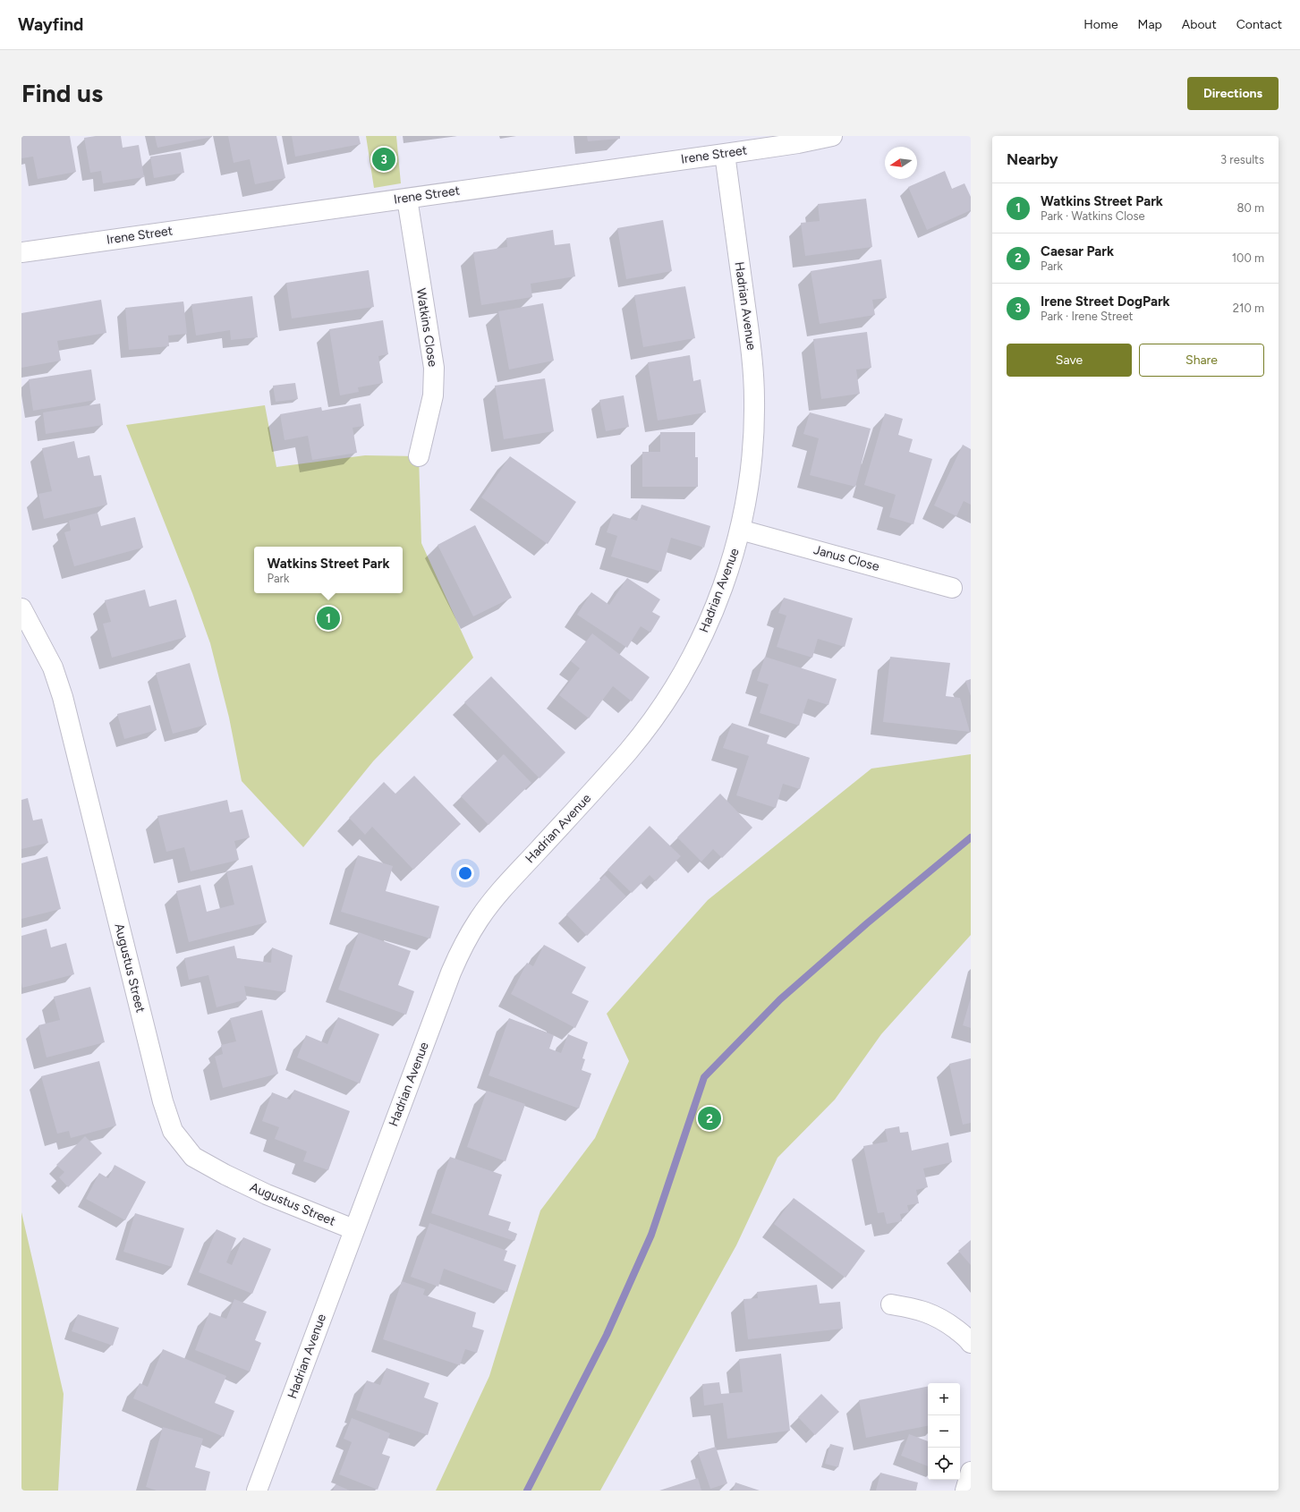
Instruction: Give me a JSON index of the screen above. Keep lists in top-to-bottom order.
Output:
{
  "streets": {
    "street": [
      "Irene Street",
      "Hadrian Avenue",
      "Watkins Close",
      "Janus Close",
      "Augustus Street"
    ]
  },
  "crossings": [
    ["Irene Street", "Hadrian Avenue"],
    ["Irene Street", "Watkins Close"],
    ["Hadrian Avenue", "Janus Close"],
    ["Hadrian Avenue", "Augustus Street"]
  ],
  "north": "left",
  "page": {
    "header": "Wayfind",
    "nav": [
      "Home",
      "Map",
      "About",
      "Contact"
    ],
    "buttons": [
      "Directions",
      ["Save", "Share"]
    ],
    "title": "Find us",
    "heading": ["Nearby", "3 results"],
    "pins": ["3", "1", "2"],
    "list": [
      {
        "mark": "1",
        "name": "Watkins Street Park",
        "note": "Park · Watkins Close",
        "value": "80 m"
      },
      {
        "mark": "2",
        "name": "Caesar Park",
        "note": "Park",
        "value": "100 m"
      },
      {
        "mark": "3",
        "name": "Irene Street DogPark",
        "note": "Park · Irene Street",
        "value": "210 m"
      }
    ],
    "popup": ["Watkins Street Park", "Park"],
    "map_buttons": ["+", "−"]
  }
}
